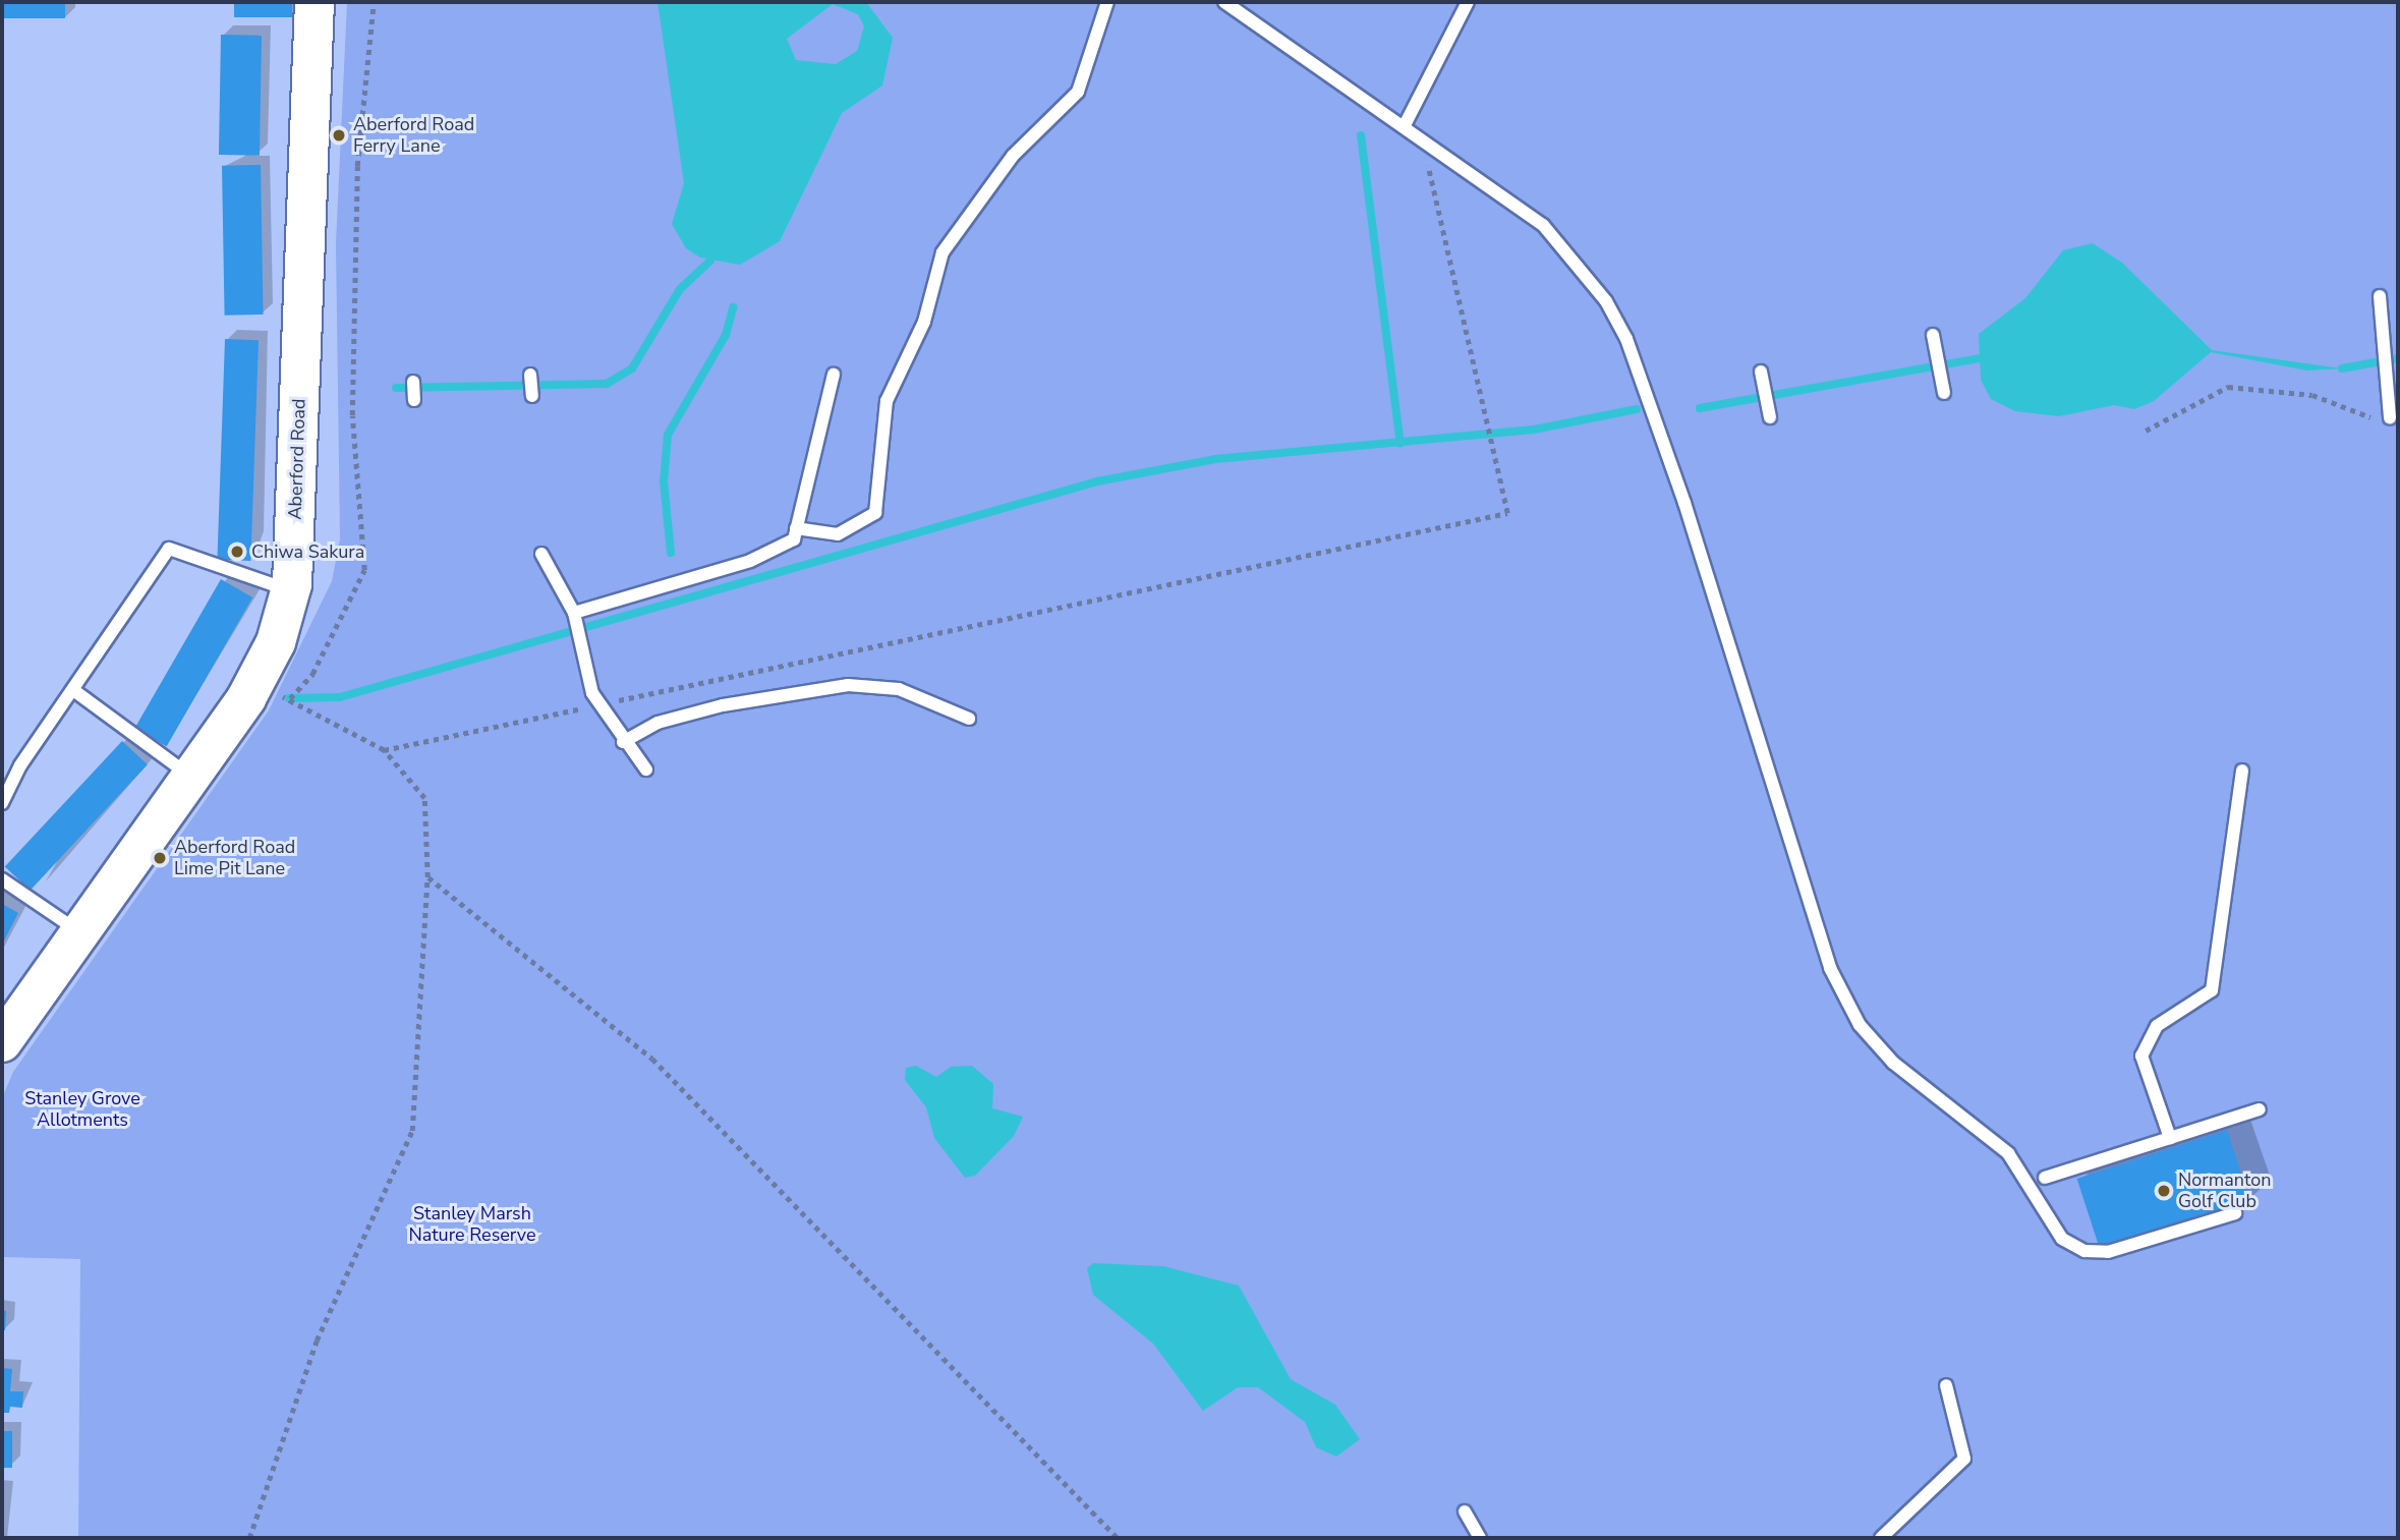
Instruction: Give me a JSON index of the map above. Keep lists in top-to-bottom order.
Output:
{
  "streets": {
    "main road": ["Aberford Road"]
  },
  "parks": ["Stanley Grove Allotments", "Stanley Marsh Nature Reserve"],
  "places": [
    "Aberford Road Ferry Lane",
    "Chiwa Sakura",
    "Aberford Road Lime Pit Lane",
    "Normanton Golf Club"
  ]
}
